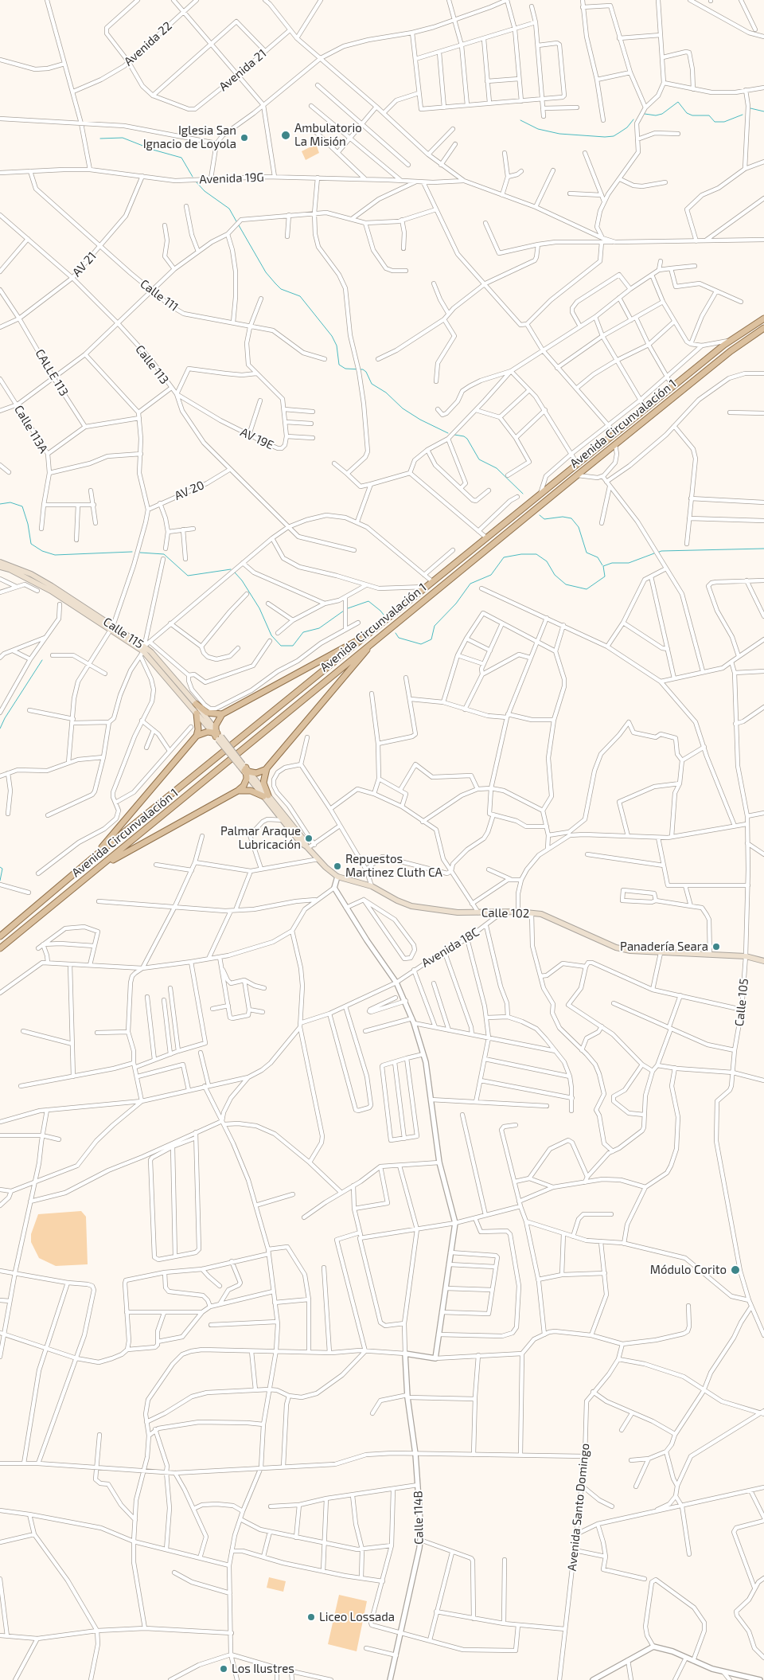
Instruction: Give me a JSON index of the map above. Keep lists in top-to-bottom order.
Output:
{
  "streets": {
    "main road": ["Avenida Circunvalación 1", "Calle 115", "Calle 102"],
    "street": [
      "Avenida 22",
      "Avenida 21",
      "Avenida 19G",
      "AV 21",
      "Calle 111",
      "Calle 113",
      "CALLE 113",
      "Calle 113A",
      "AV 19E",
      "AV 20",
      "Avenida 18C",
      "Calle 105",
      "Avenida Santo Domingo",
      "Calle 114B"
    ]
  },
  "crossings": [
    ["Avenida 19G", "AV 21"],
    ["Avenida 19G", "Calle 111"],
    ["AV 21", "Calle 111"],
    ["AV 21", "Calle 113"],
    ["AV 21", "CALLE 113"],
    ["Calle 111", "AV 19E"],
    ["Calle 113", "AV 19E"],
    ["Calle 113", "AV 20"],
    ["Calle 115", "Calle 102"],
    ["Calle 102", "Avenida 18C"],
    ["Calle 102", "Calle 105"]
  ],
  "places": [
    "Ambulatorio La Misión",
    "Iglesia San Ignacio de Loyola",
    "Palmar Araque Lubricación",
    "Repuestos Martinez Cluth CA",
    "Panadería Seara",
    "Módulo Corito",
    "Liceo Lossada",
    "Los Ilustres"
  ]
}
